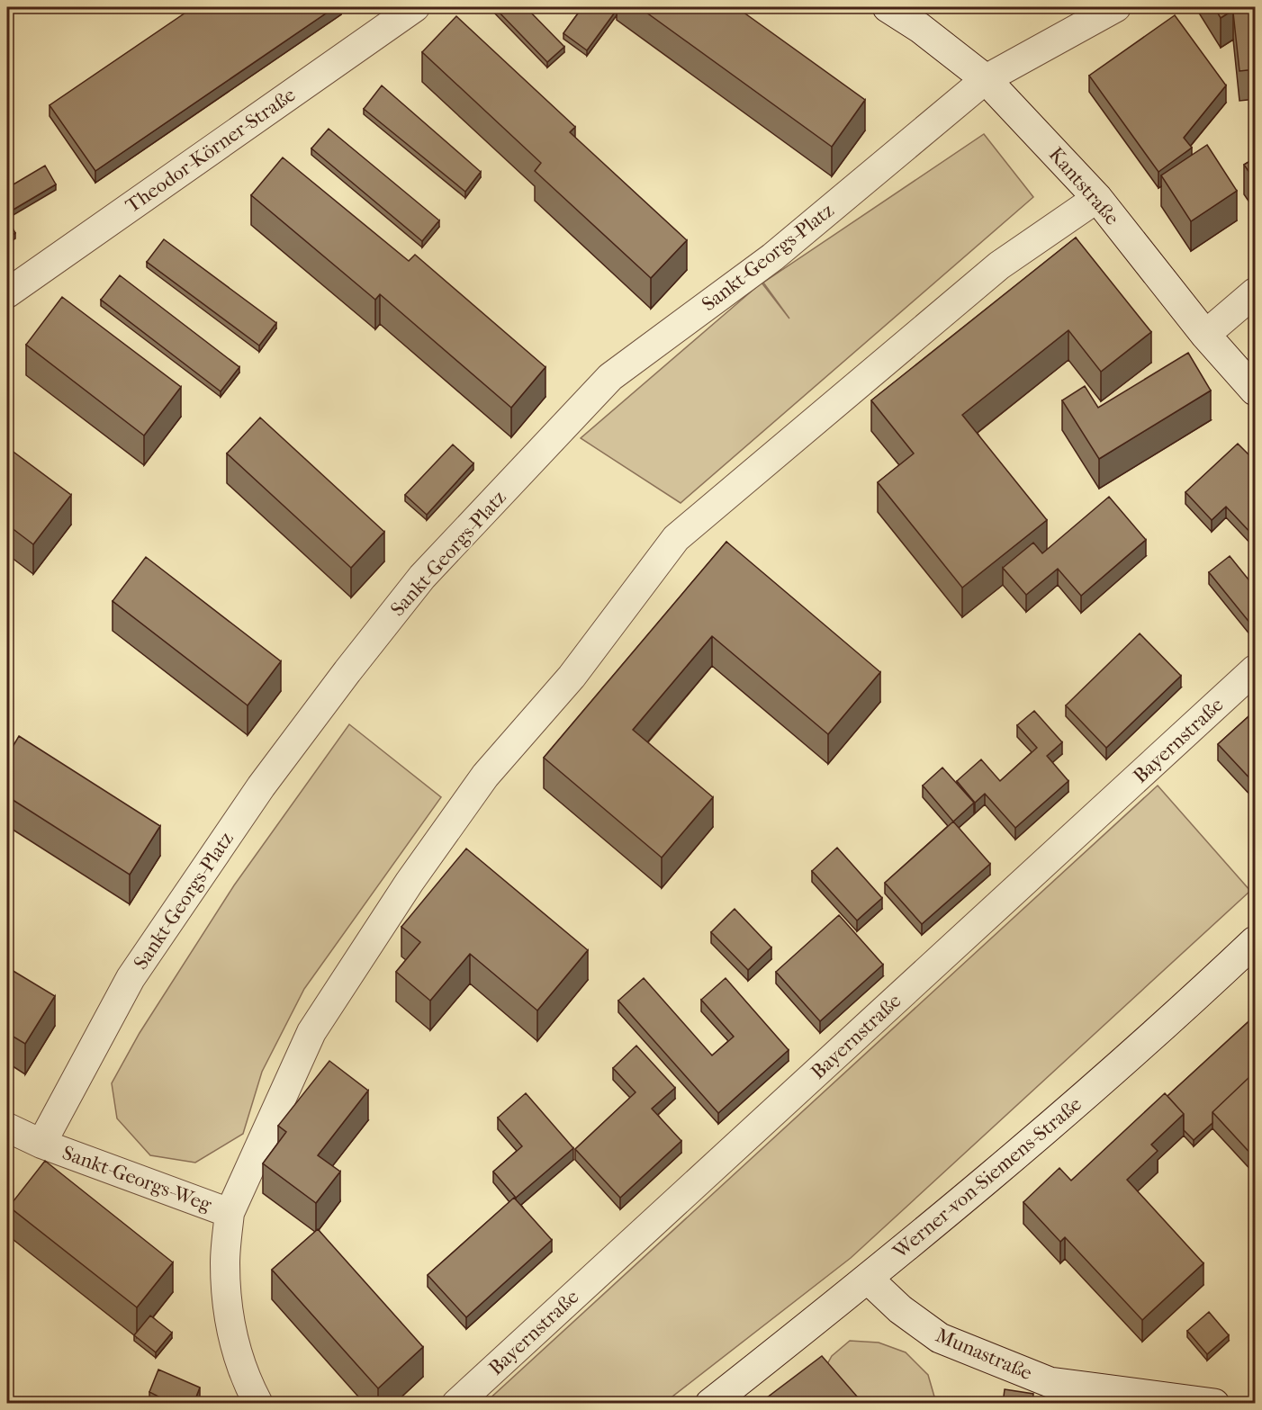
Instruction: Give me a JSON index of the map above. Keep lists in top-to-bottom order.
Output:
{
  "streets": {
    "street": [
      "Theodor-Körner-Straße",
      "Kantstraße",
      "Sankt-Georgs-Platz",
      "Bayernstraße",
      "Werner-von-Siemens-Straße",
      "Sankt-Georgs-Weg",
      "Munastraße"
    ]
  },
  "crossings": [
    ["Kantstraße", "Sankt-Georgs-Platz"],
    ["Sankt-Georgs-Platz", "Sankt-Georgs-Weg"],
    ["Werner-von-Siemens-Straße", "Munastraße"]
  ]
}
